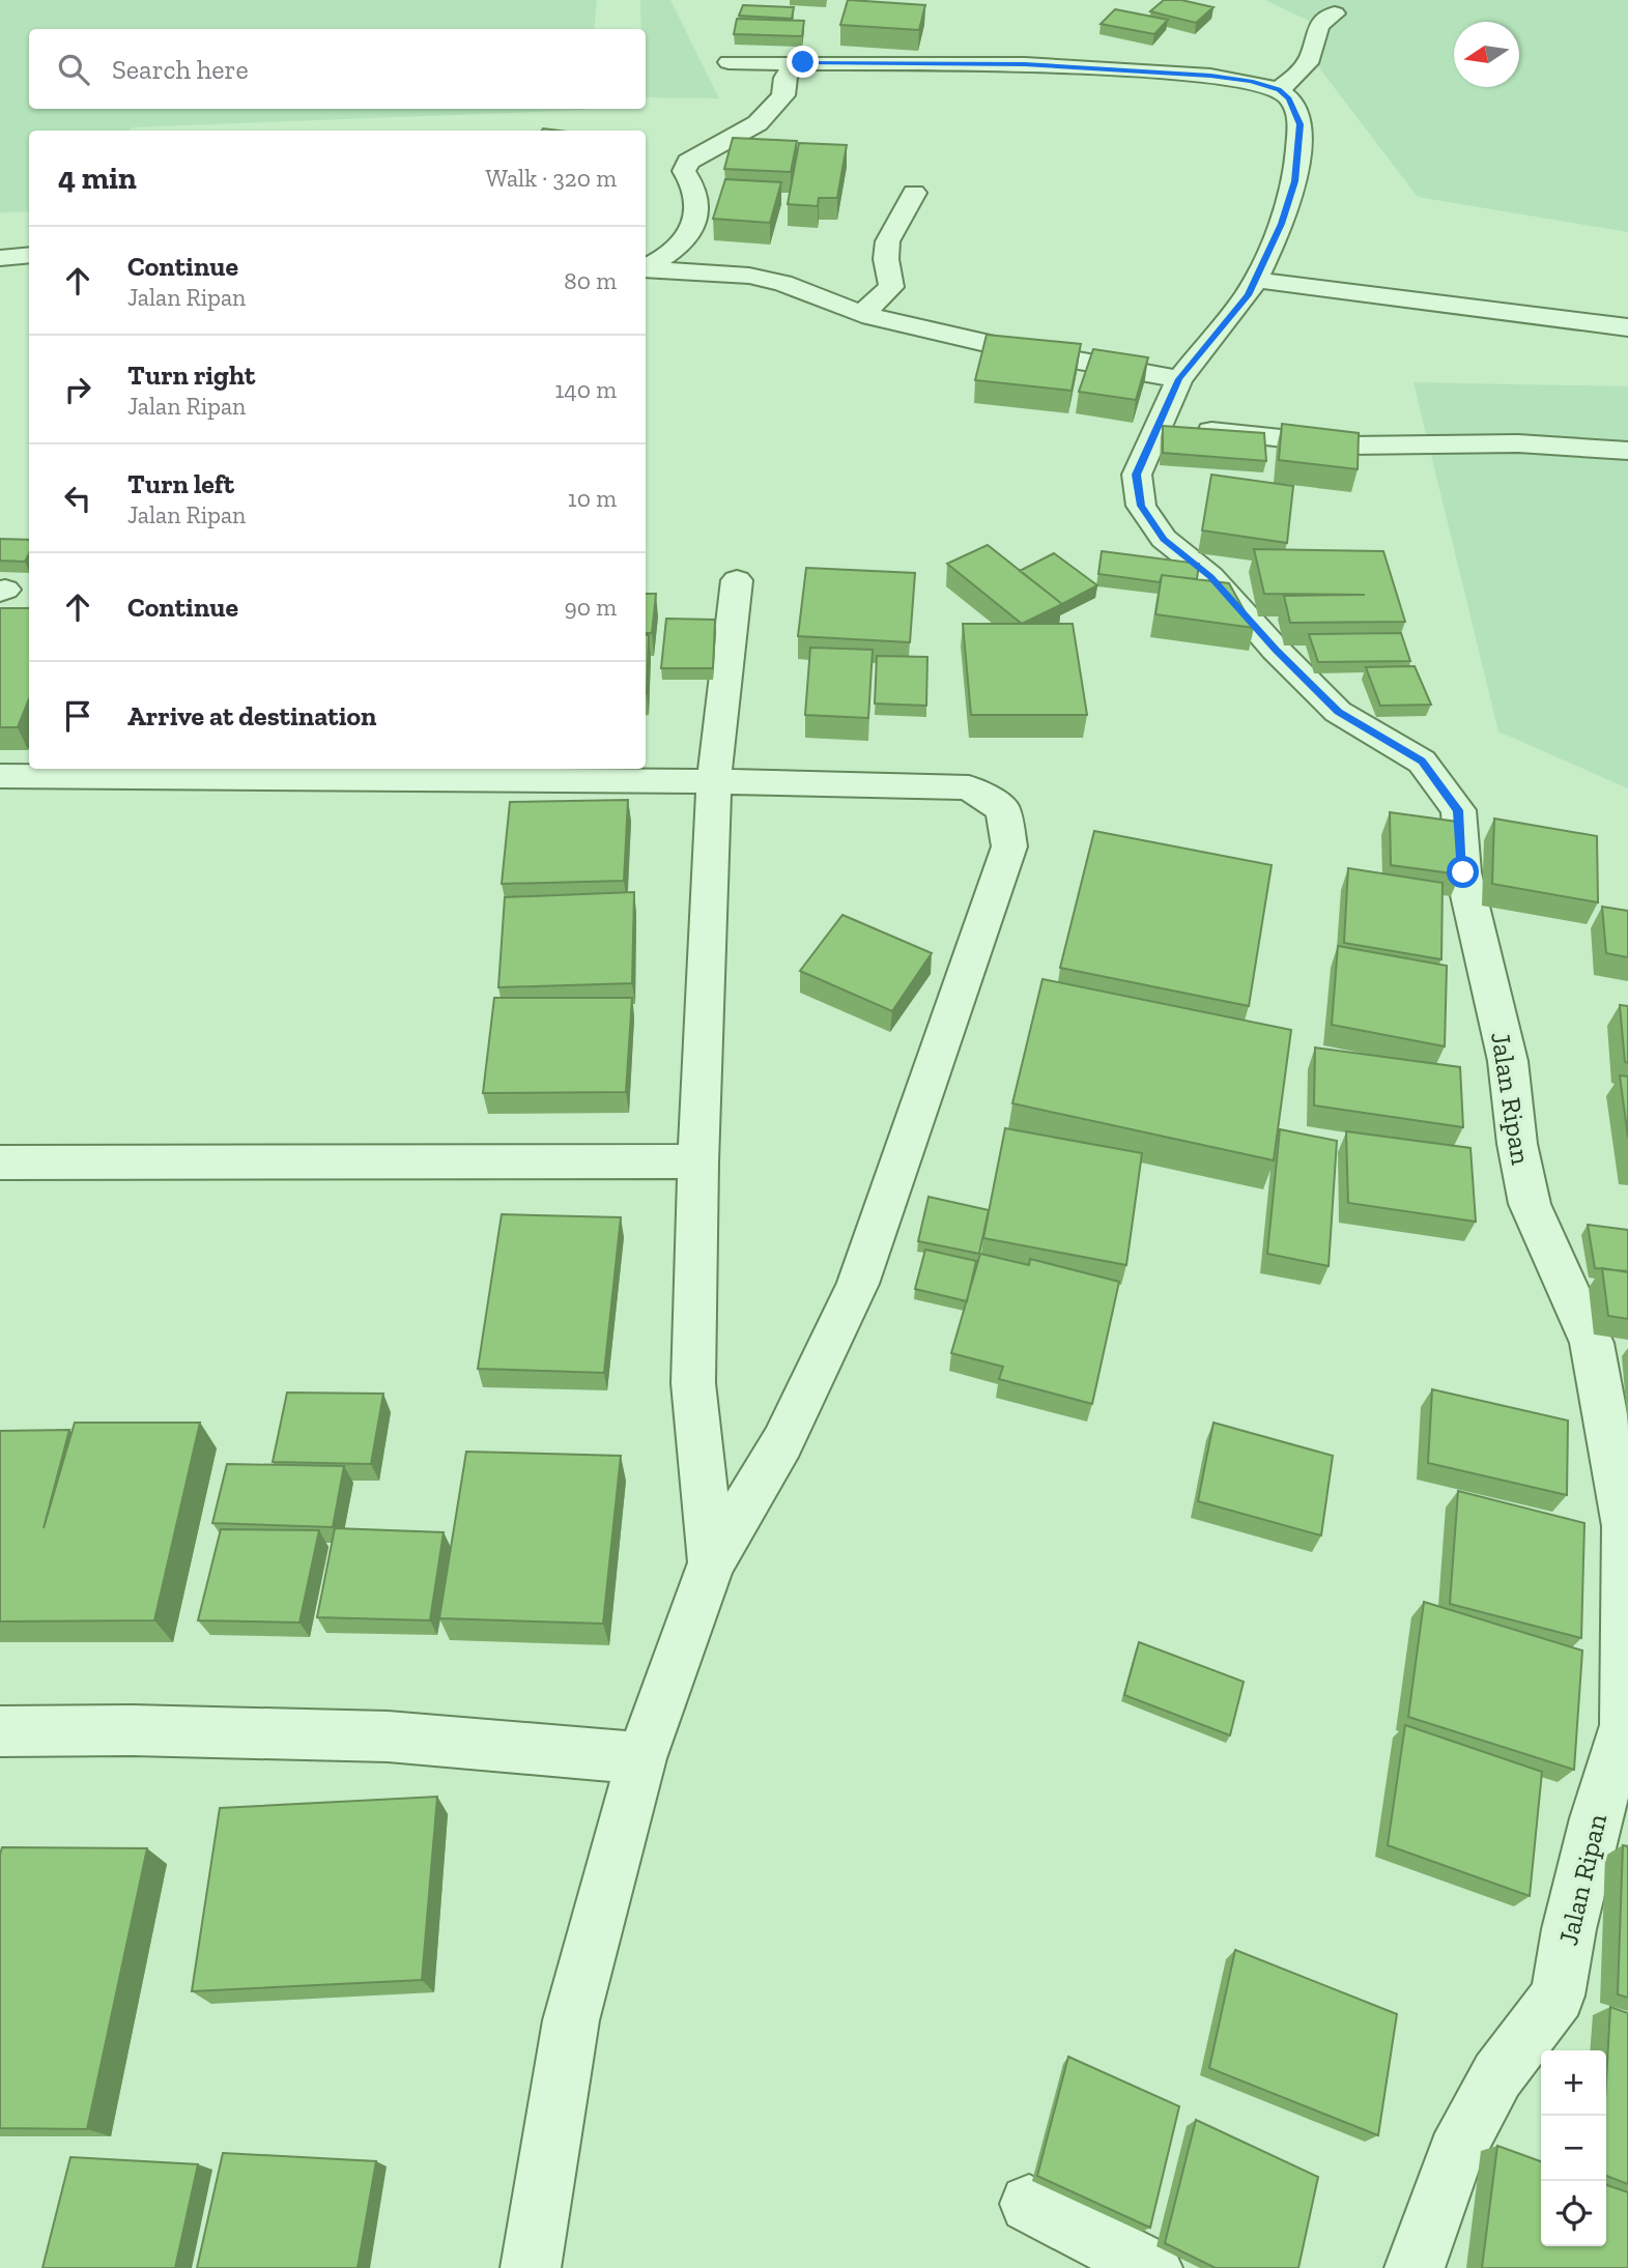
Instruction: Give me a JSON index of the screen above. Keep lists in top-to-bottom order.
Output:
{
  "streets": {
    "street": ["Jalan Ripan"]
  },
  "north": "left",
  "page": {
    "search": "Search here",
    "heading": ["4 min", "Walk · 320 m"],
    "list": [
      ["Continue", "Jalan Ripan", "80 m"],
      ["Turn right", "Jalan Ripan", "140 m"],
      ["Turn left", "Jalan Ripan", "10 m"],
      ["Continue", "90 m"],
      "Arrive at destination"
    ],
    "map_buttons": ["+", "−"]
  }
}
